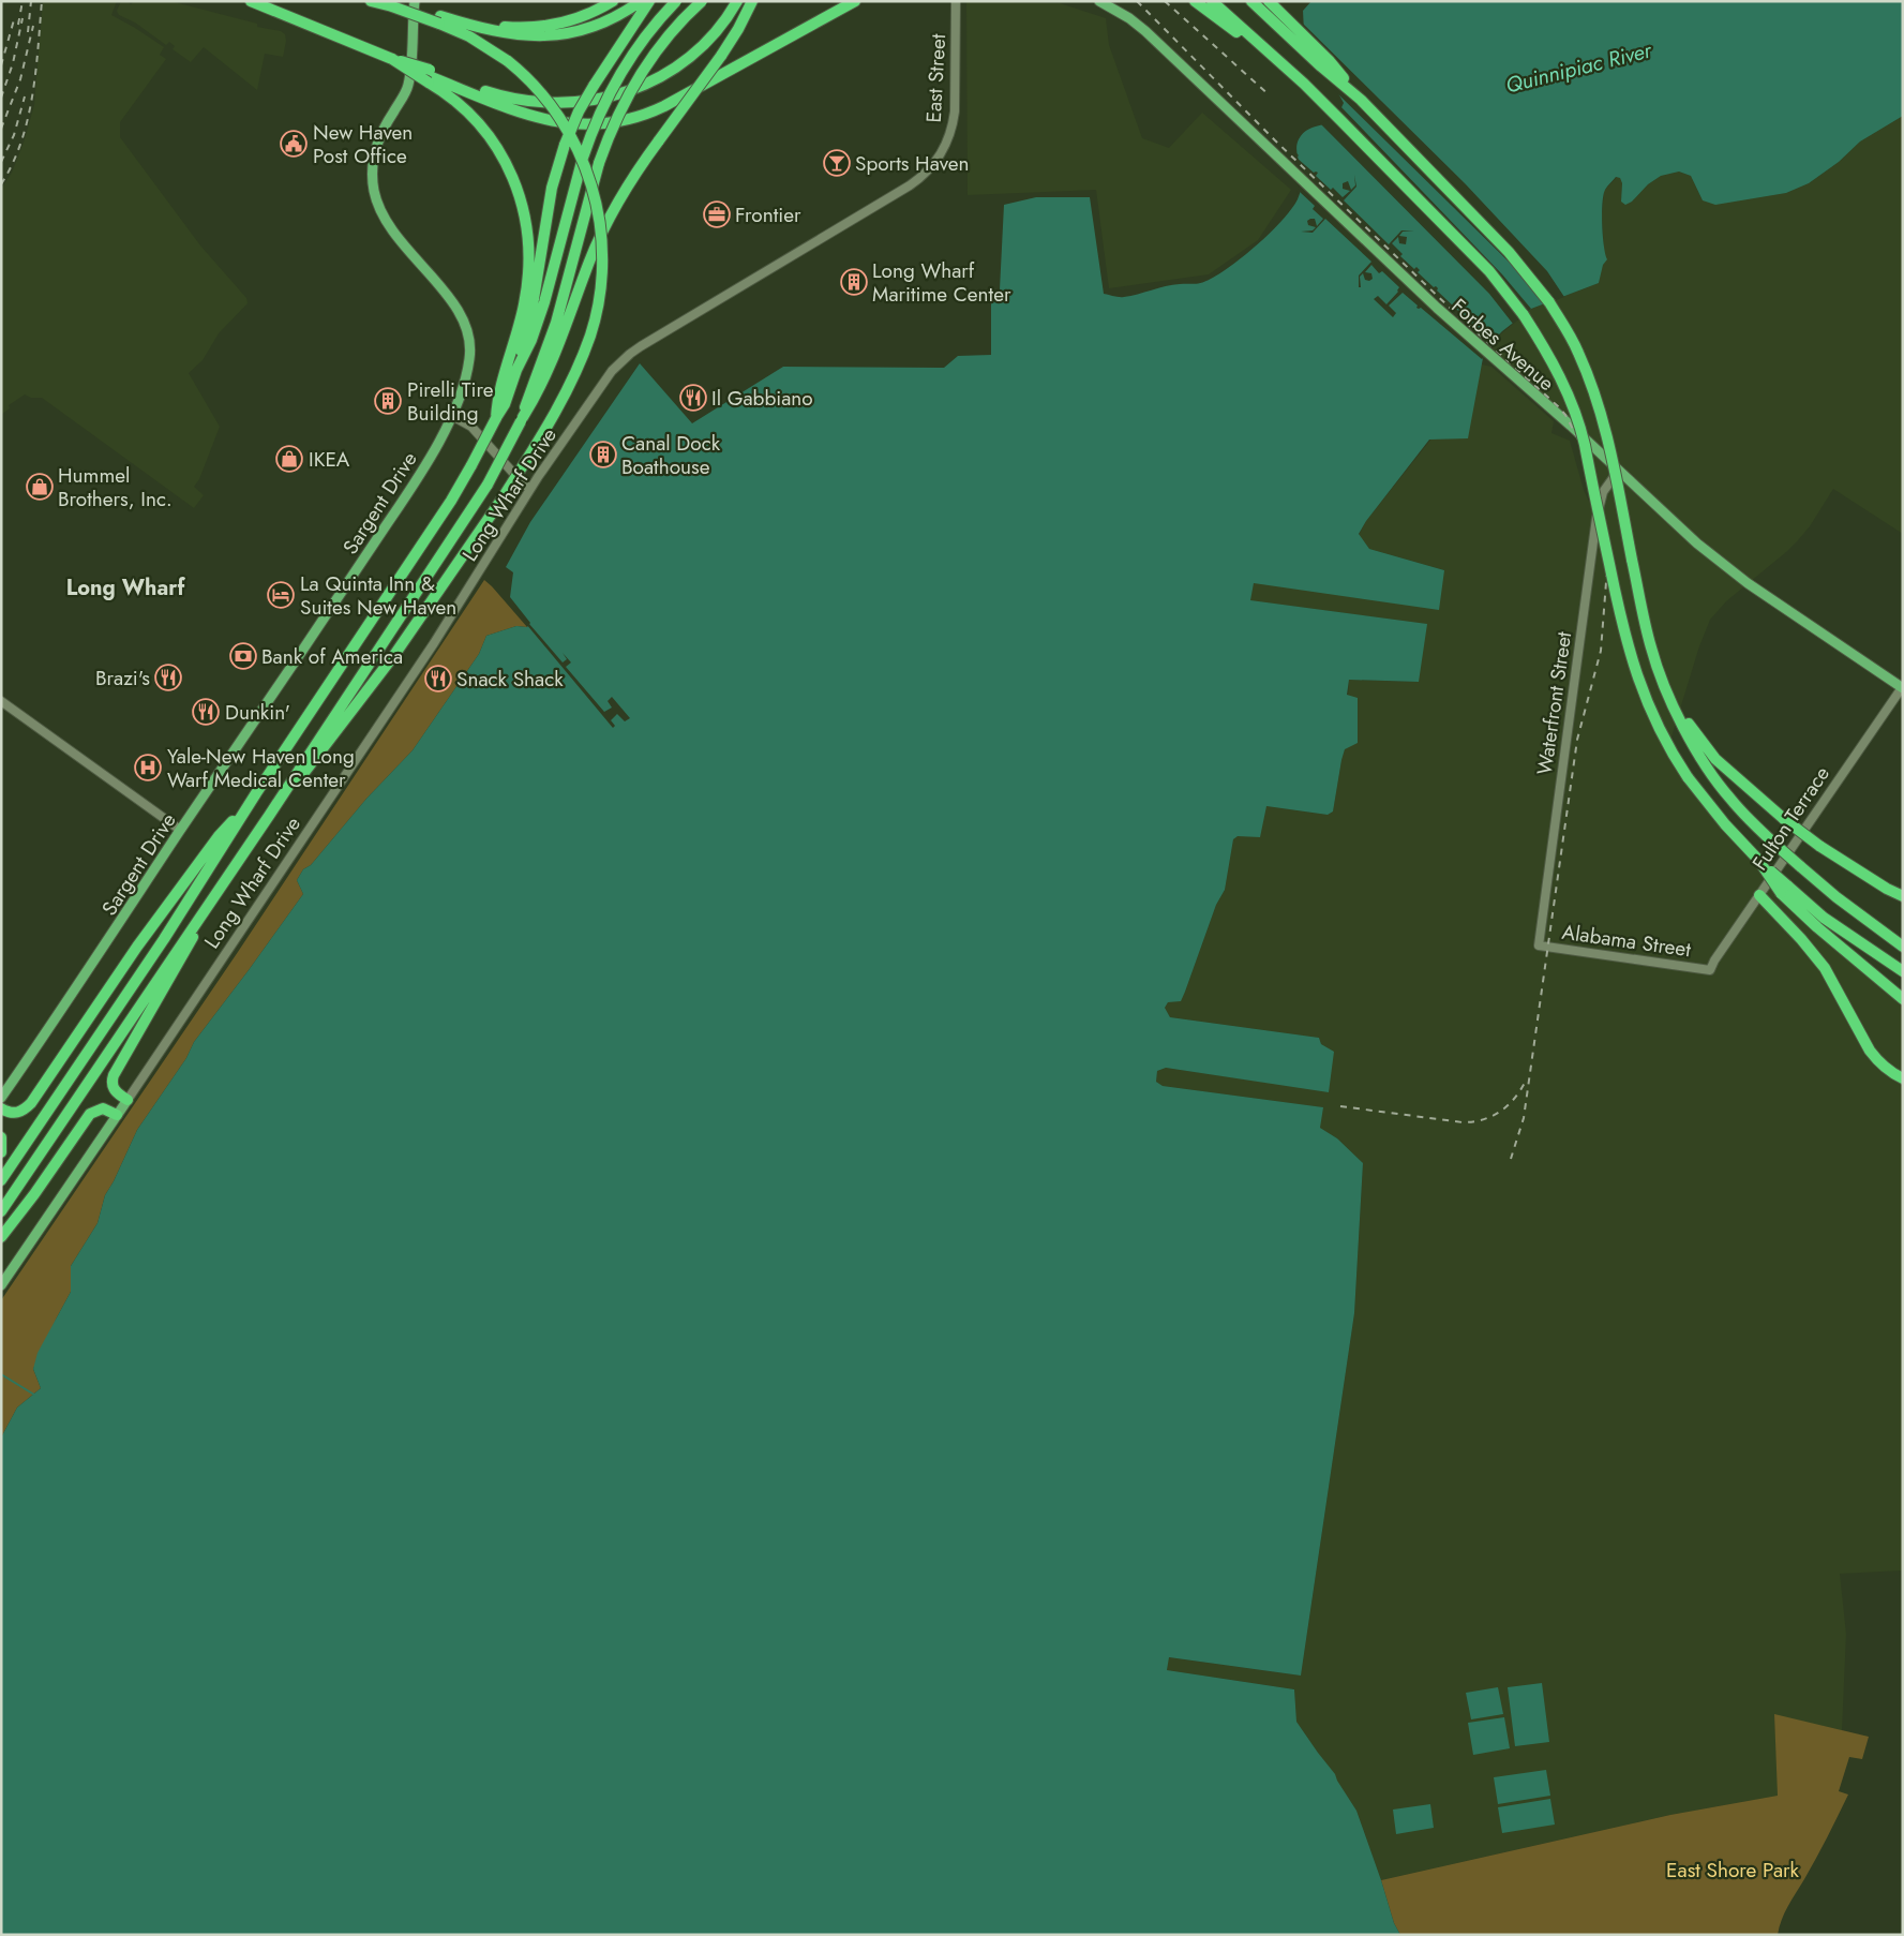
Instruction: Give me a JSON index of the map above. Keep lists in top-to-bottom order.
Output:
{
  "streets": {
    "main road": [
      "East Street",
      "Forbes Avenue",
      "Long Wharf Drive",
      "Sargent Drive",
      "Waterfront Street",
      "Fulton Terrace",
      "Alabama Street"
    ]
  },
  "crossings": [
    ["East Street", "Long Wharf Drive"],
    ["Forbes Avenue", "Waterfront Street"],
    ["Forbes Avenue", "Fulton Terrace"],
    ["Waterfront Street", "Alabama Street"],
    ["Fulton Terrace", "Alabama Street"]
  ],
  "districts": ["Long Wharf"],
  "water": ["Quinnipiac River"],
  "parks": ["East Shore Park"],
  "places": {
    "public building": ["New Haven Post Office"],
    "bar": ["Sports Haven"],
    "office": ["Frontier"],
    "building": ["Long Wharf Maritime Center", "Pirelli Tire Building", "Canal Dock Boathouse"],
    "restaurant": [
      "Il Gabbiano",
      "Brazi's",
      "Snack Shack",
      "Dunkin'"
    ],
    "shop": ["IKEA", "Hummel Brothers, Inc."],
    "hotel": ["La Quinta Inn & Suites New Haven"],
    "bank": ["Bank of America"],
    "hospital": ["Yale-New Haven Long Warf Medical Center"]
  }
}
